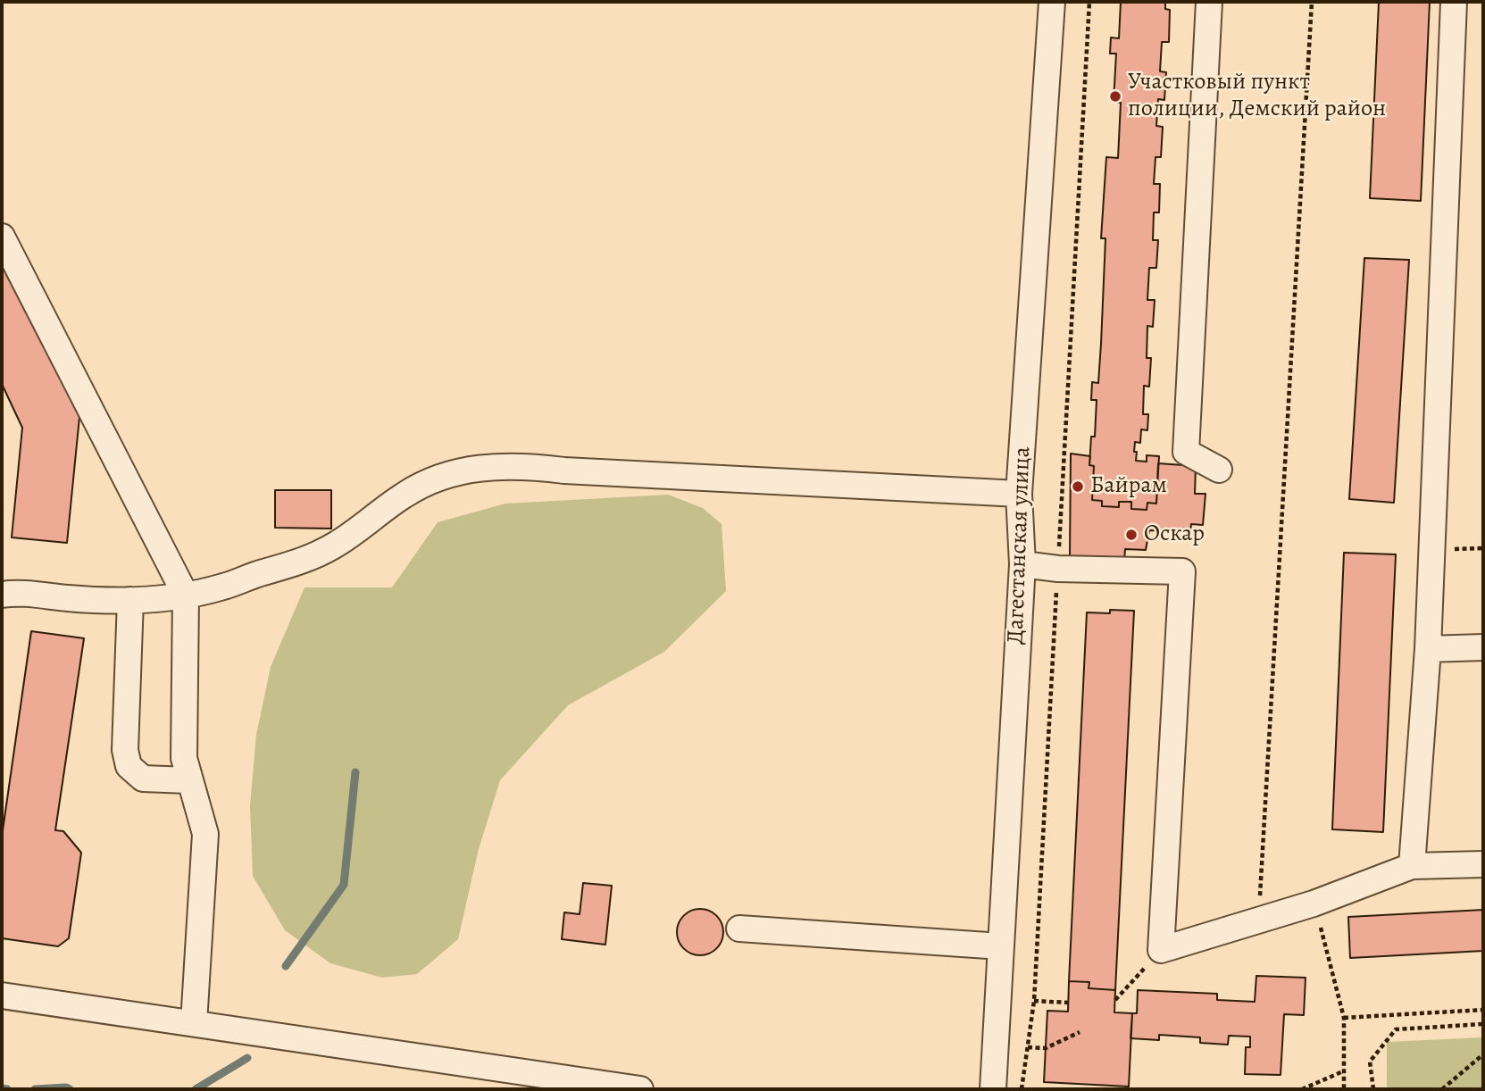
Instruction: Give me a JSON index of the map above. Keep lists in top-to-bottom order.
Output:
{
  "streets": {
    "street": ["Дагестанская улица"]
  },
  "places": ["Участковый пункт полиции, Демский район", "Байрам", "Оскар"]
}
